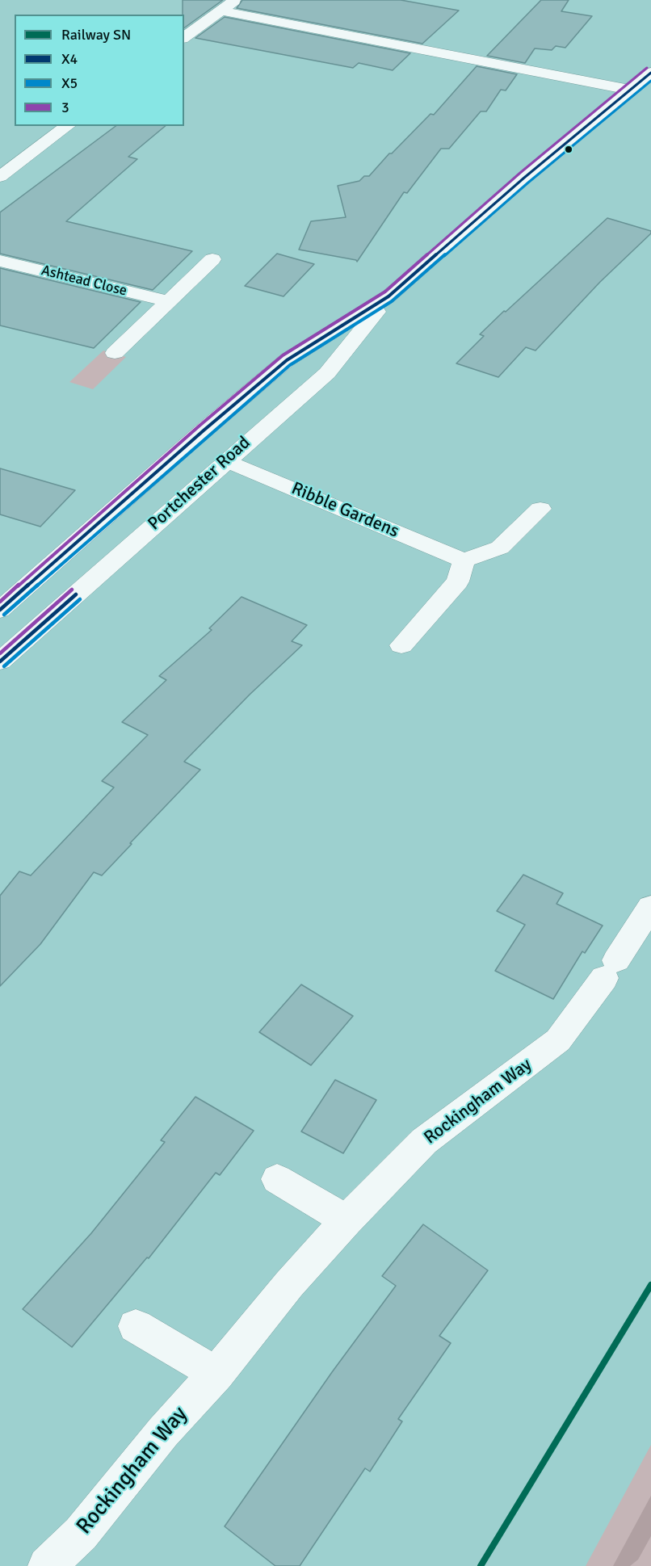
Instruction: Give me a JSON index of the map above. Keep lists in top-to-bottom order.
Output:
{
  "streets": {
    "street": [
      "Ashtead Close",
      "Portchester Road",
      "Ribble Gardens",
      "Rockingham Way"
    ]
  },
  "crossings": [
    ["Portchester Road", "Ribble Gardens"]
  ],
  "lines": [
    "transit line 3",
    "transit line X4",
    "transit line X5",
    "rail line SN"
  ],
  "legend": [
    "Railway SN",
    "X4",
    "X5",
    "3"
  ]
}
